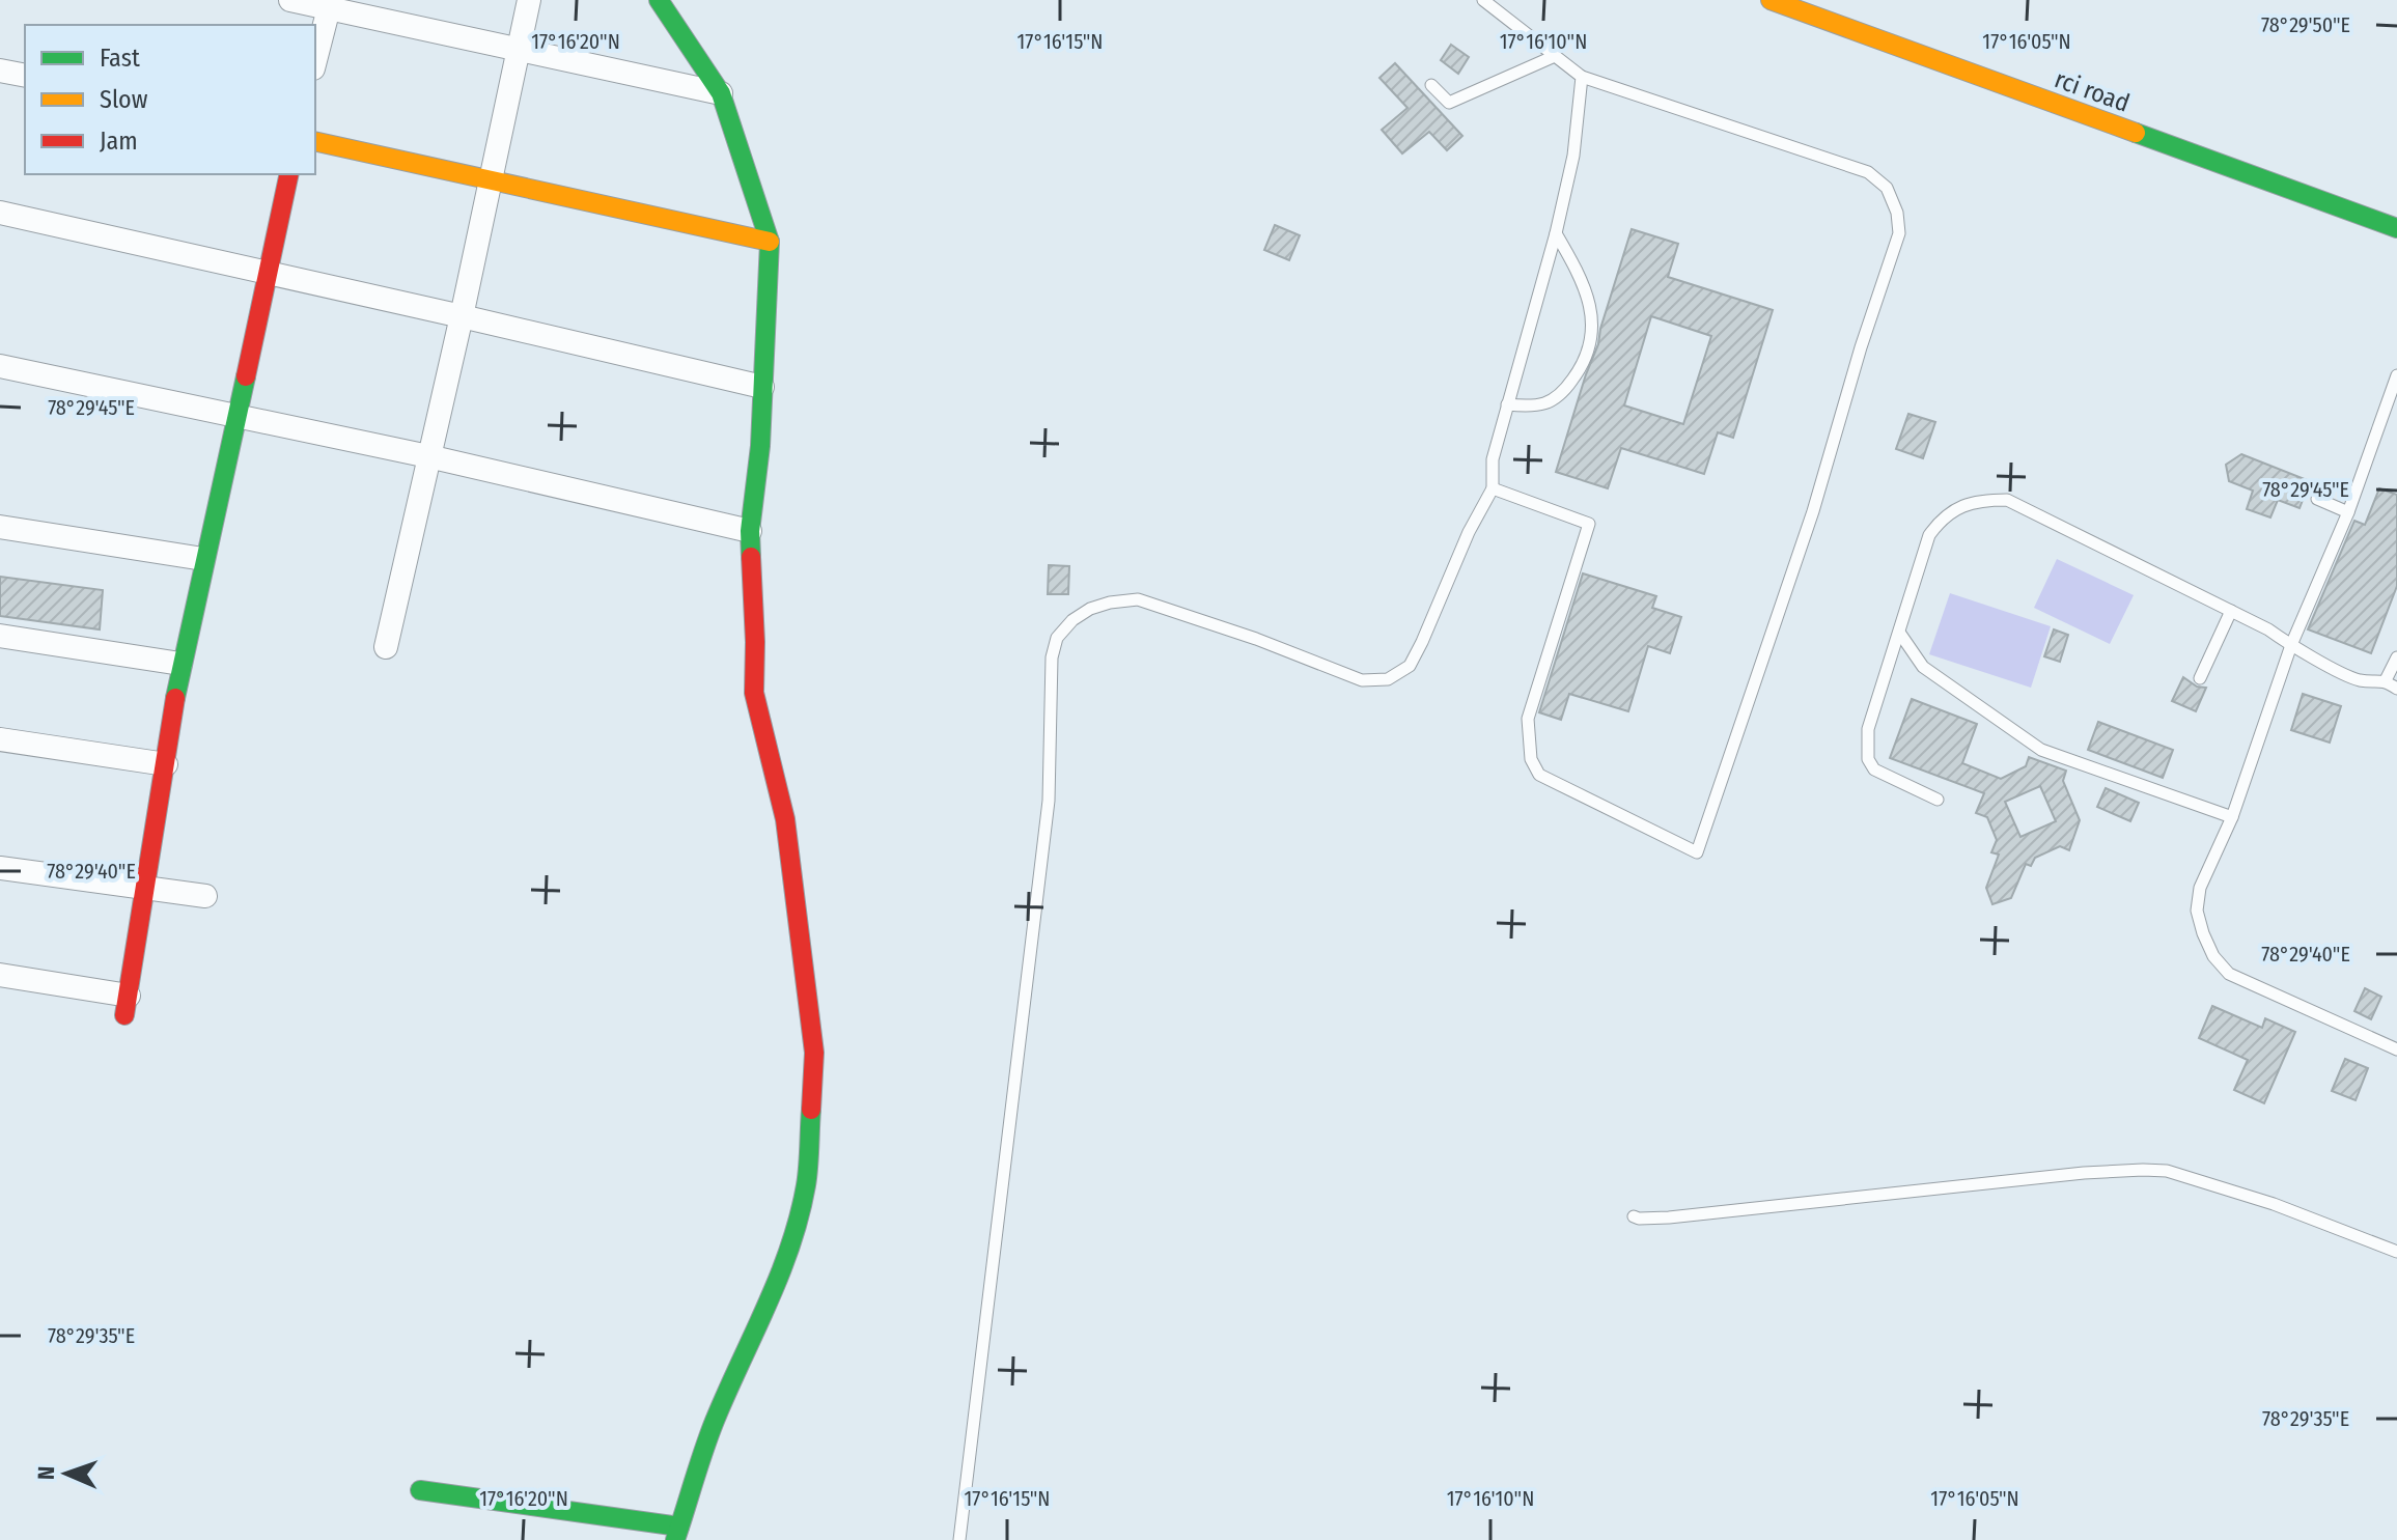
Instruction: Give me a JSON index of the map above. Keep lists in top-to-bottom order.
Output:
{
  "streets": {
    "street": ["rci road"]
  },
  "legend": ["Fast", "Slow", "Jam"],
  "north": "left",
  "coordinates": [
    "78°29'50\"E",
    "17°16'20\"N",
    "17°16'15\"N",
    "17°16'10\"N",
    "17°16'05\"N",
    "78°29'45\"E",
    "78°29'40\"E",
    "78°29'35\"E"
  ]
}
